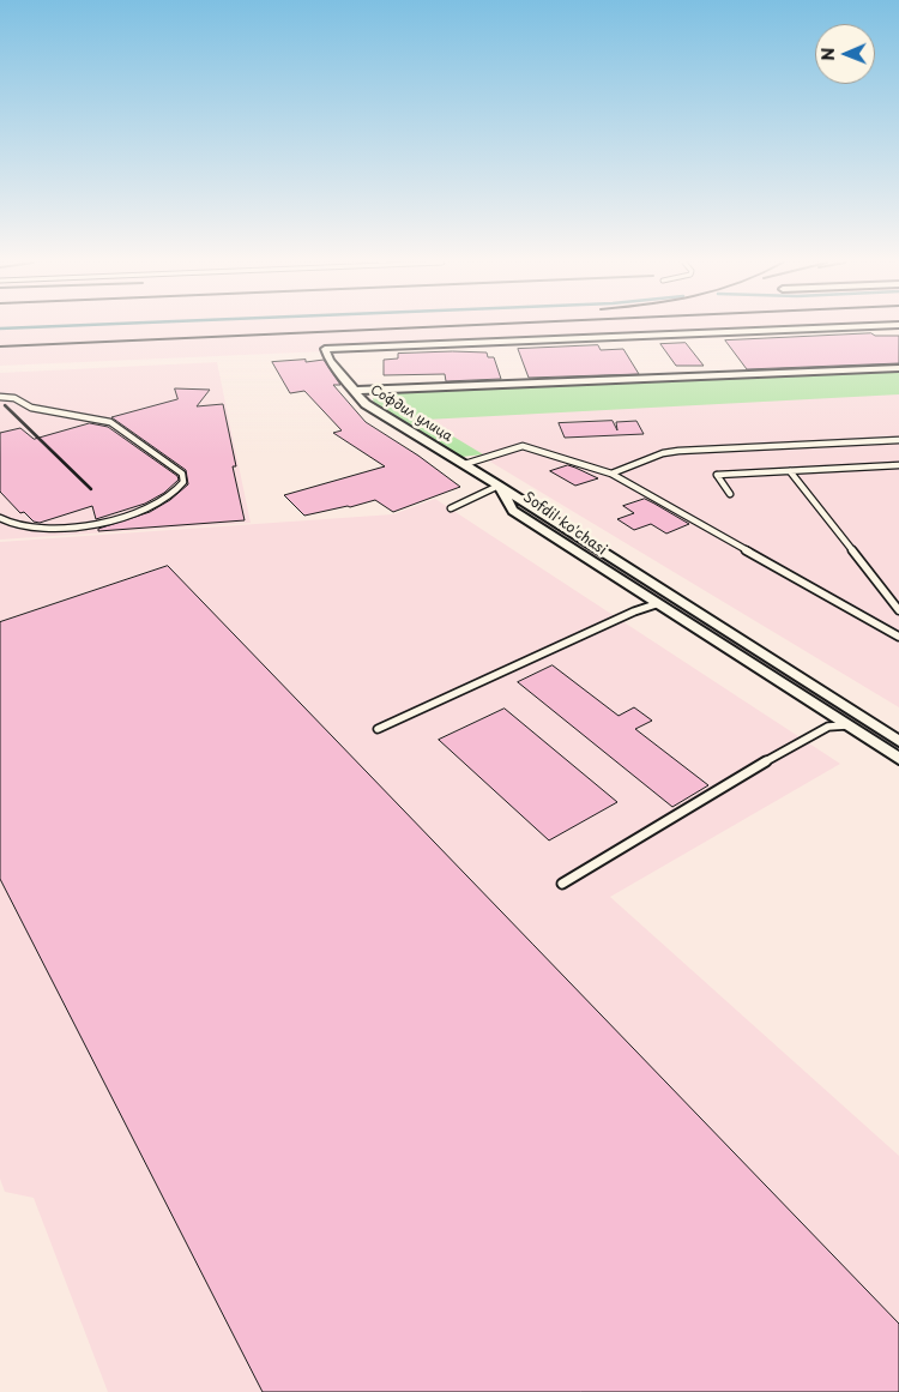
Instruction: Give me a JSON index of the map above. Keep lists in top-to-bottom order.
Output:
{
  "streets": {
    "street": ["Софдил улица", "Sofdil ko'chasi"]
  },
  "crossings": [
    ["Софдил улица", "Sofdil ko'chasi"]
  ],
  "north": "left"
}
